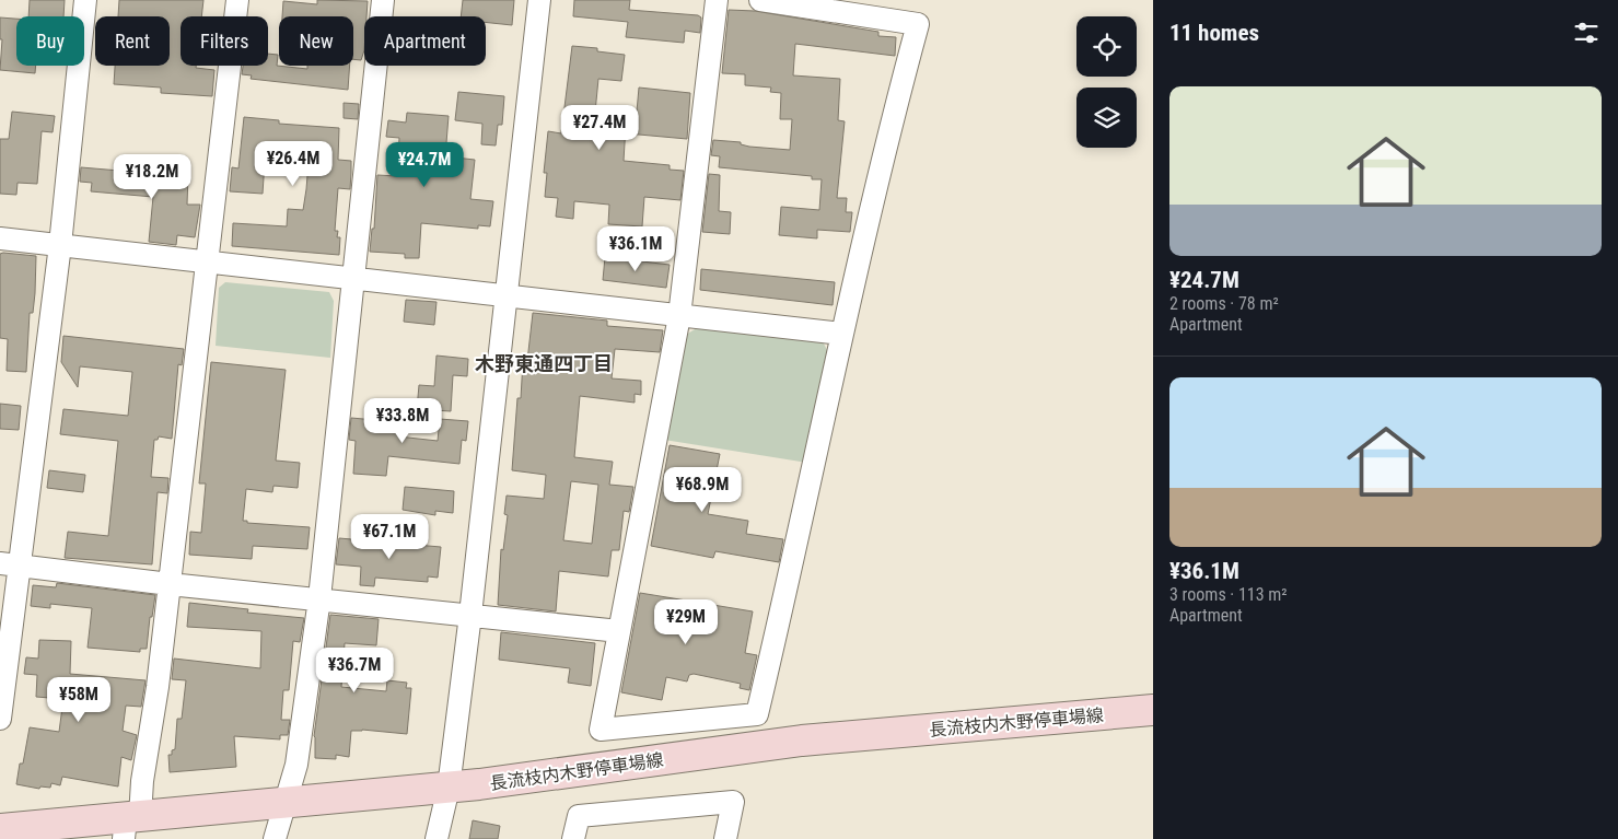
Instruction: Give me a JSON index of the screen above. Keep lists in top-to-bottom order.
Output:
{
  "streets": {
    "main road": ["長流枝内木野停車場線"]
  },
  "districts": ["木野東通四丁目"],
  "page": {
    "heading": "11 homes",
    "chip": [
      "Buy",
      "Rent",
      "Filters",
      "New",
      "Apartment"
    ],
    "list": [
      {
        "name": "¥24.7M",
        "note": "2 rooms · 78 m² · Apartment"
      },
      {
        "name": "¥36.1M",
        "note": "3 rooms · 113 m² · Apartment"
      }
    ],
    "price": [
      "¥27.4M",
      "¥26.4M",
      "¥24.7M",
      "¥18.2M",
      "¥36.1M",
      "¥33.8M",
      "¥68.9M",
      "¥67.1M",
      "¥29M",
      "¥36.7M",
      "¥58M"
    ]
  }
}
